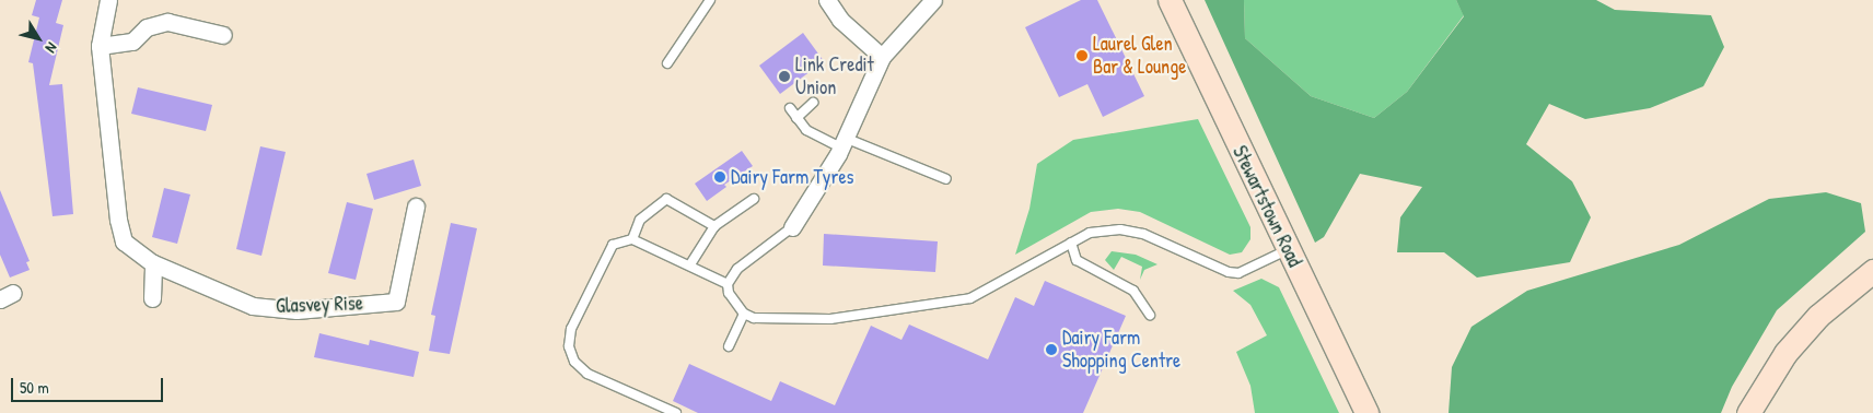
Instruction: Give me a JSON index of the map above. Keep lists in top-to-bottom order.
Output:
{
  "streets": {
    "main road": ["Stewartstown Road"],
    "street": ["Glasvey Rise"]
  },
  "places": [
    "Laurel Glen Bar & Lounge",
    "Link Credit Union",
    "Dairy Farm Tyres",
    "Dairy Farm Shopping Centre"
  ],
  "scale_bar": "50 m",
  "north": "bottom right"
}
